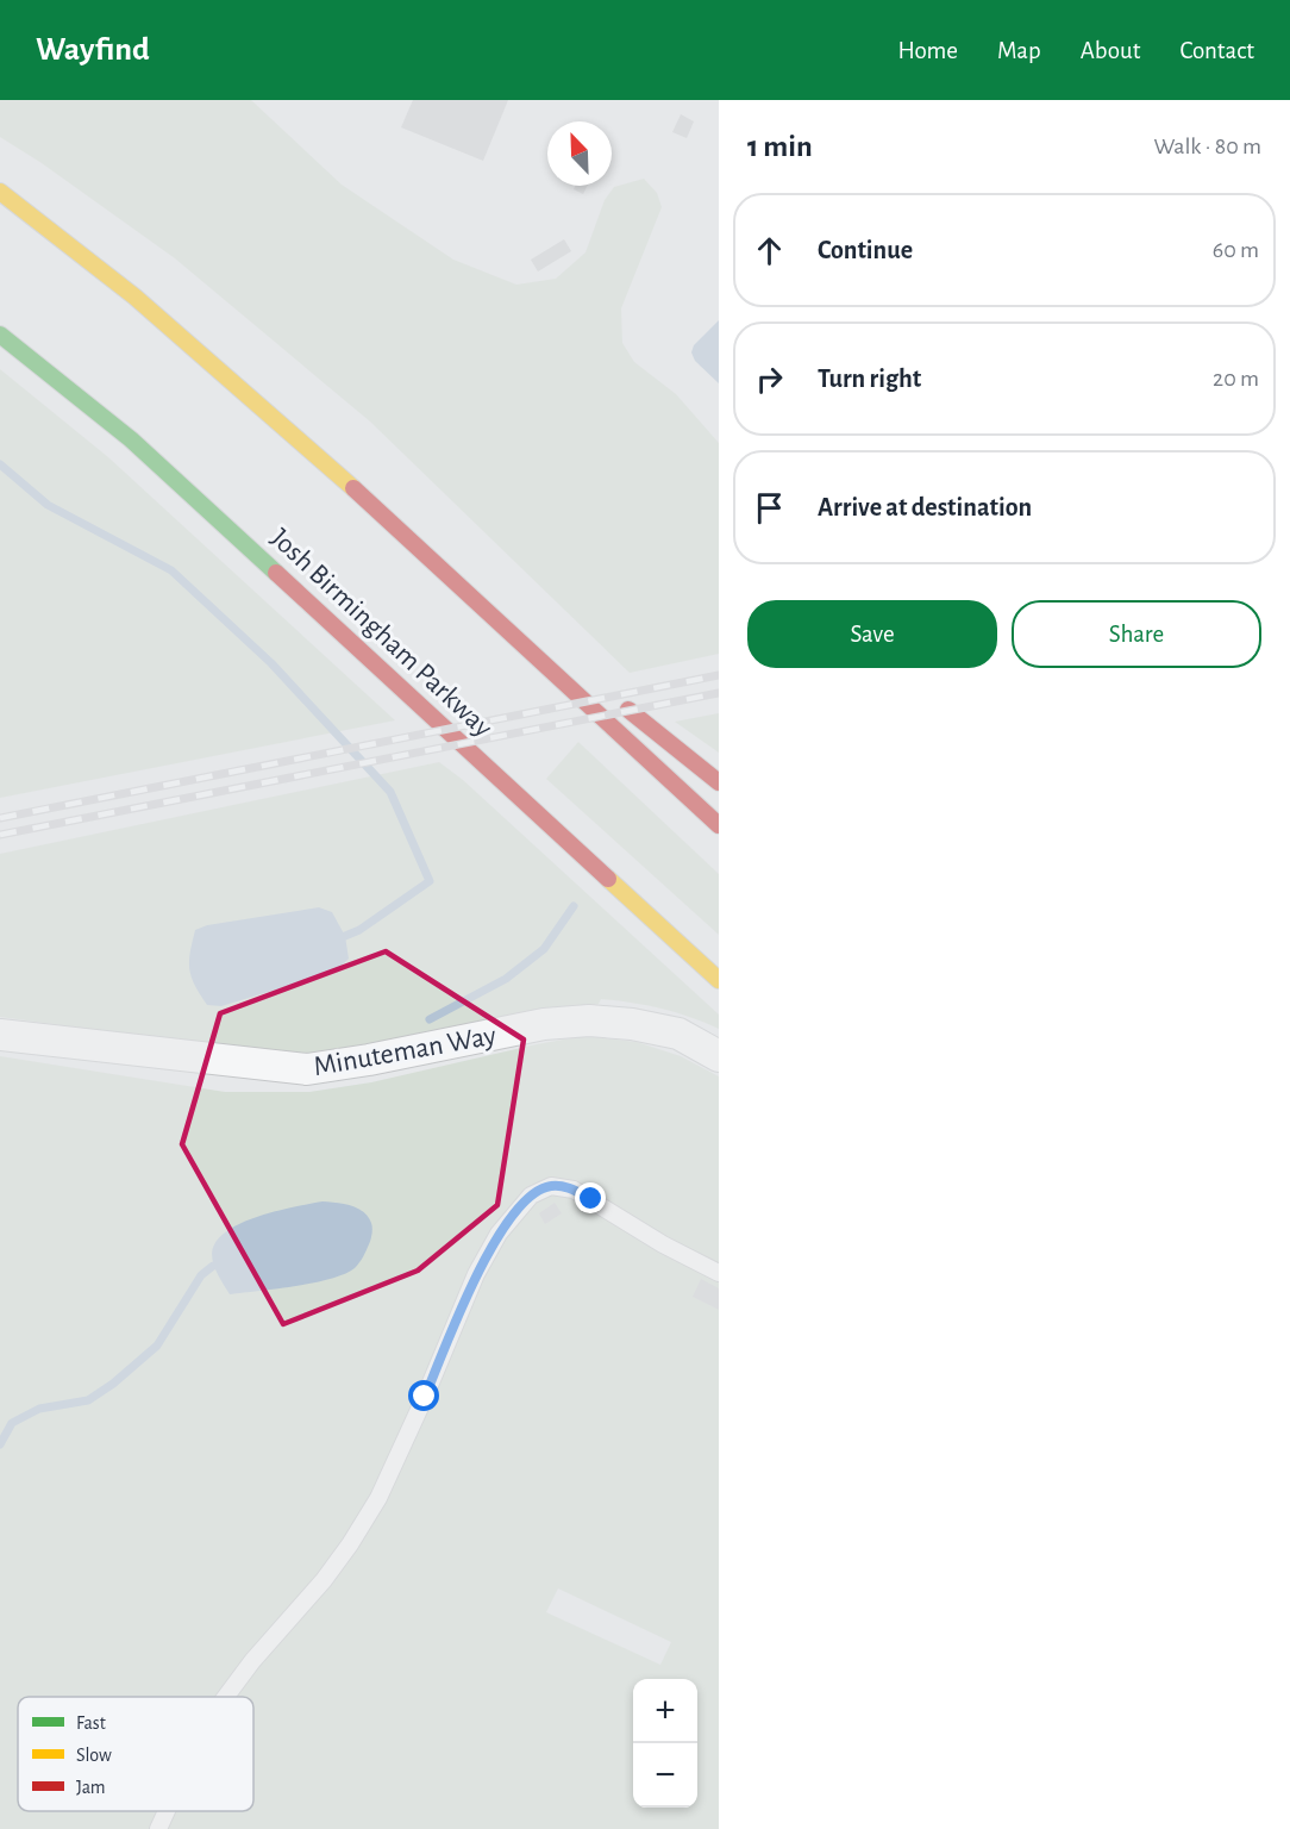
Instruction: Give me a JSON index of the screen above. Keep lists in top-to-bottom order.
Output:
{
  "streets": {
    "main road": ["Josh Birmingham Parkway"],
    "street": ["Minuteman Way"]
  },
  "legend": ["Fast", "Slow", "Jam"],
  "north": "top left",
  "page": {
    "header": "Wayfind",
    "nav": [
      "Home",
      "Map",
      "About",
      "Contact"
    ],
    "heading": ["1 min", "Walk · 80 m"],
    "list": [
      ["Continue", "60 m"],
      ["Turn right", "20 m"],
      "Arrive at destination"
    ],
    "buttons": ["Save", "Share"],
    "map_buttons": ["+", "−"]
  }
}
